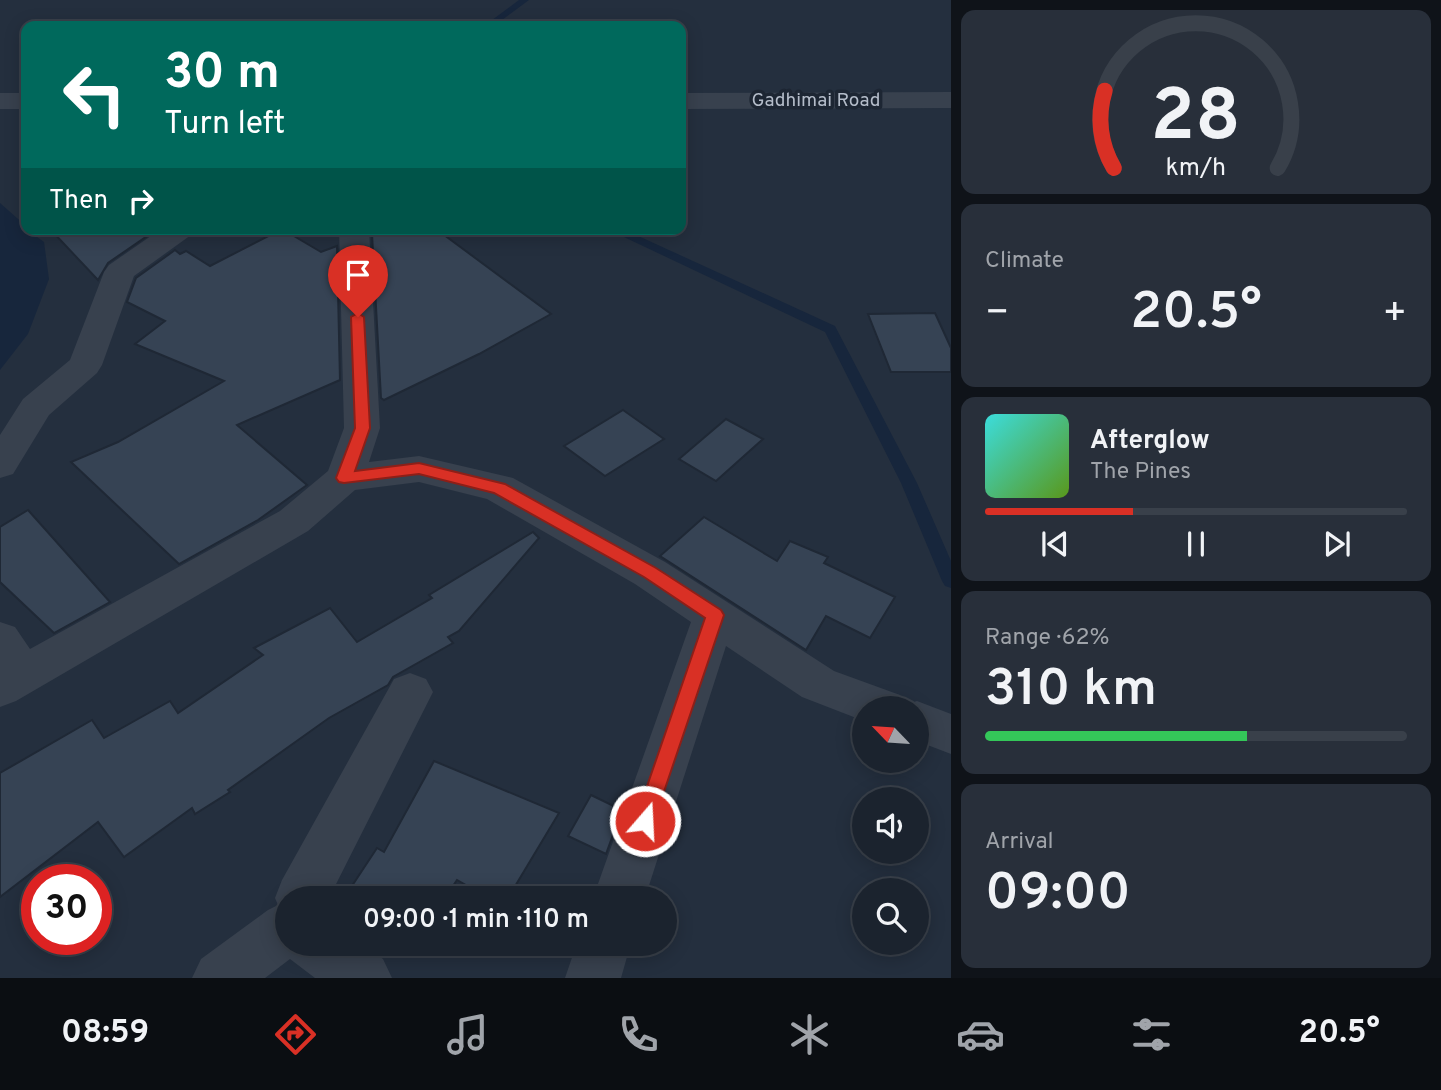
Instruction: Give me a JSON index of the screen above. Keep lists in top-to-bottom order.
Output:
{
  "streets": {
    "street": ["Gadhimai Road"]
  },
  "north": "top left",
  "page": {
    "turn": ["30 m", "Turn left"],
    "then": "Then",
    "tile": [
      "Climate",
      ["Range · 62%", "310 km"],
      ["Arrival", "09:00"]
    ],
    "heat": ["−", "20.5°", "+"],
    "song": ["Afterglow", "The Pines"],
    "limit": "30",
    "trip": "09:00 · 1 min · 110 m",
    "tabs": ["08:59", "20.5°"],
    "gauge": ["28", "km/h"]
  }
}
